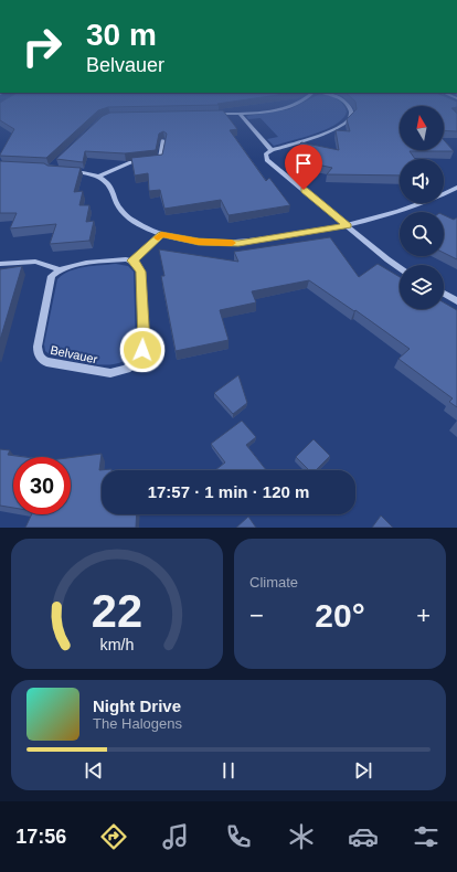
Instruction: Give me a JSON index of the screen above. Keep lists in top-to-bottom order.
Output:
{
  "streets": {
    "street": ["Belvauer"]
  },
  "north": "top",
  "page": {
    "turn": ["30 m", "Belvauer"],
    "limit": "30",
    "trip": "17:57 · 1 min · 120 m",
    "tile": "Climate",
    "heat": ["−", "20°", "+"],
    "song": ["Night Drive", "The Halogens"],
    "tabs": "17:56",
    "gauge": ["22", "km/h"]
  }
}
